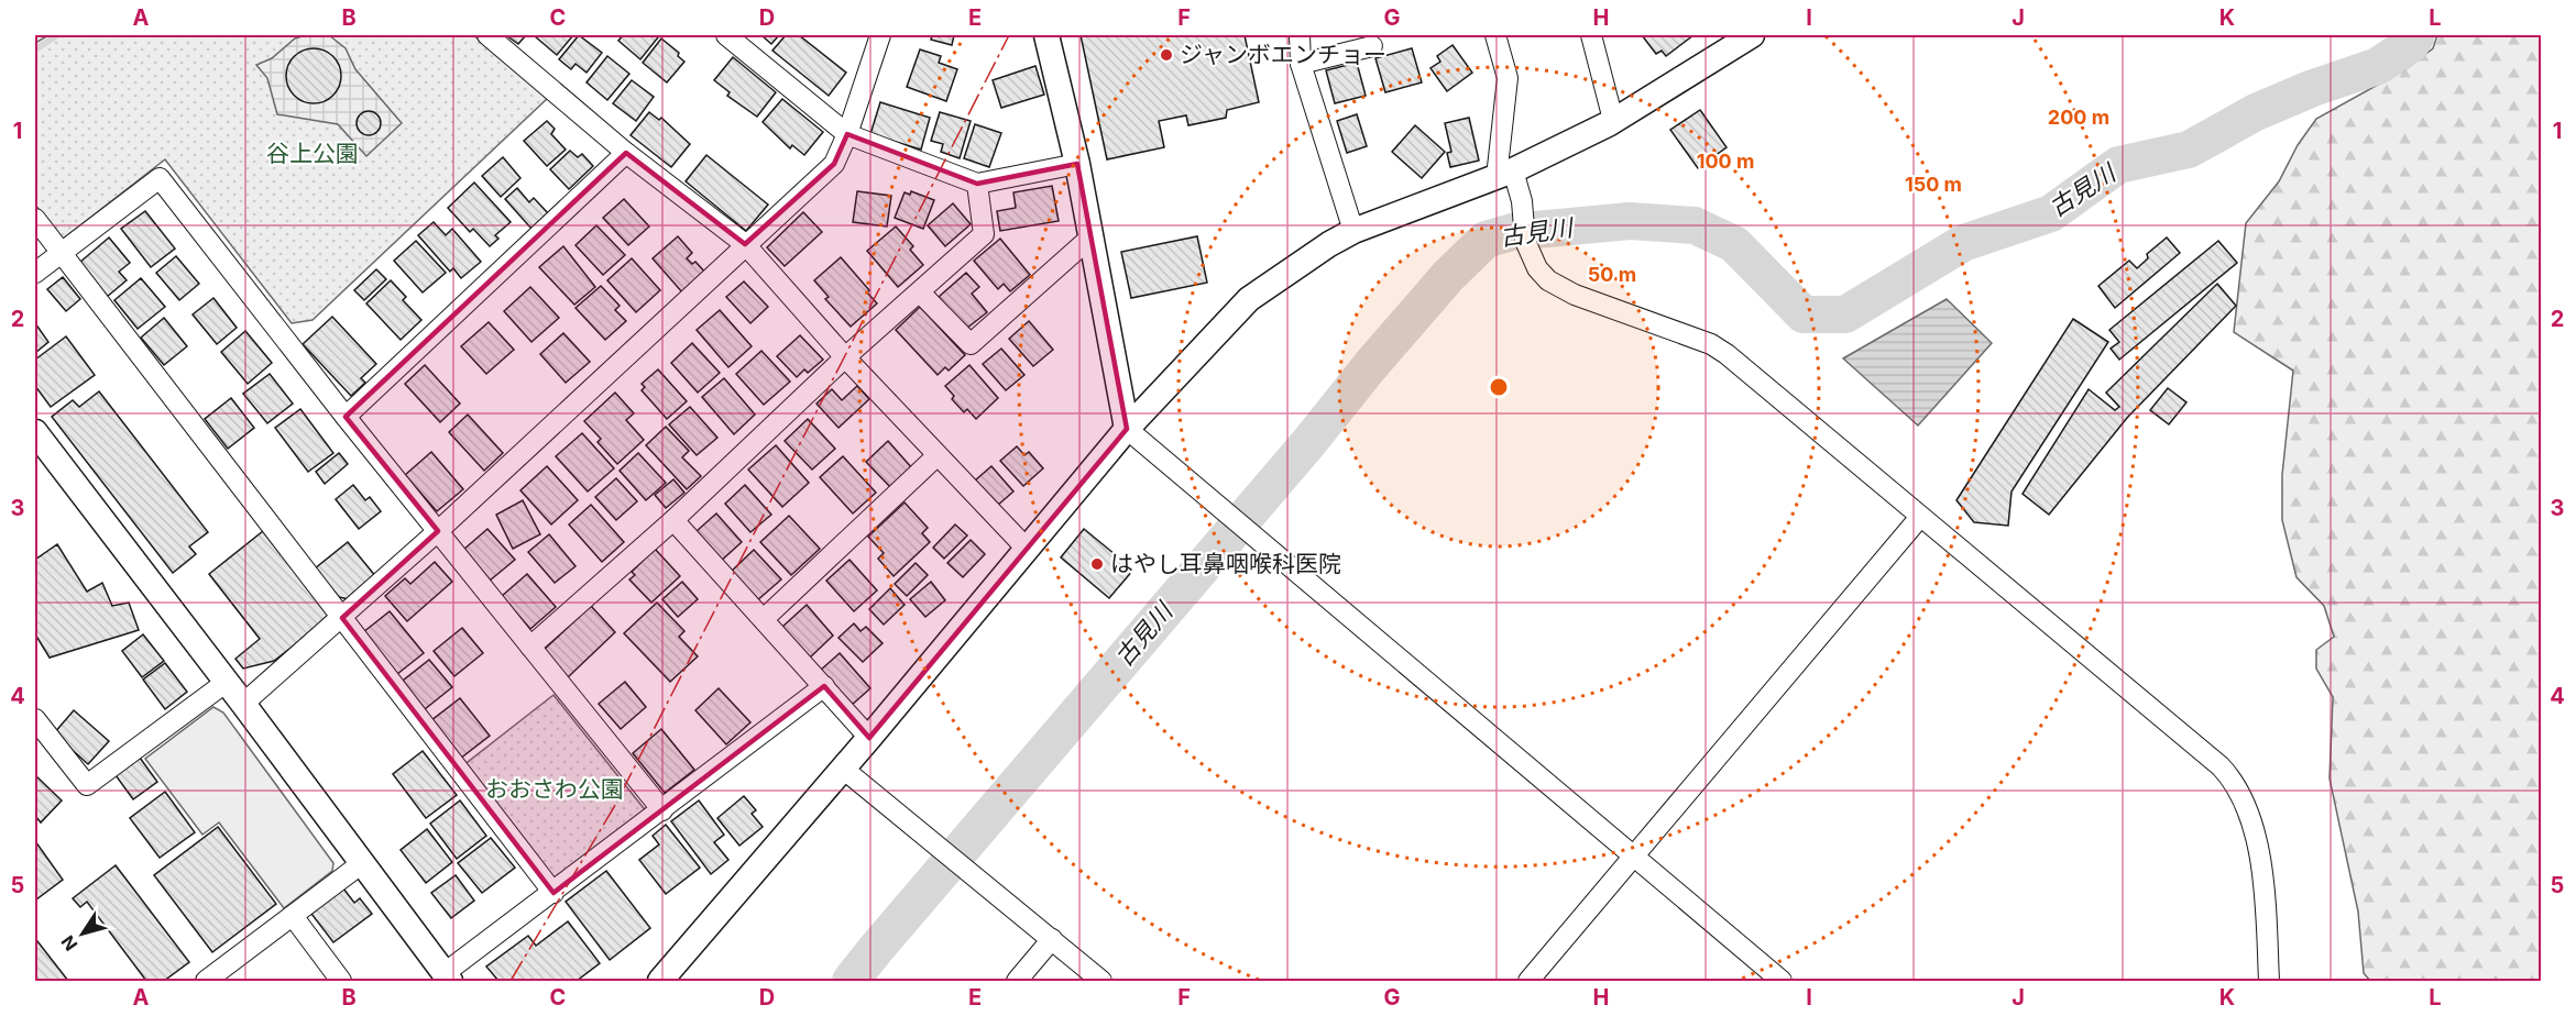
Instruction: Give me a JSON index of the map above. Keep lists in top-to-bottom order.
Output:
{
  "water": ["古見川"],
  "parks": ["谷上公園", "おおさわ公園"],
  "places": ["ジャンボエンチョー", "はやし耳鼻咽喉科医院"],
  "north": "bottom left",
  "grid": {
    "columns": [
      "A",
      "B",
      "C",
      "D",
      "E",
      "F",
      "G",
      "H",
      "I",
      "J",
      "K",
      "L"
    ],
    "rows": [
      "1",
      "2",
      "3",
      "4",
      "5"
    ]
  },
  "rings": [
    "200 m",
    "100 m",
    "150 m",
    "50 m"
  ]
}
